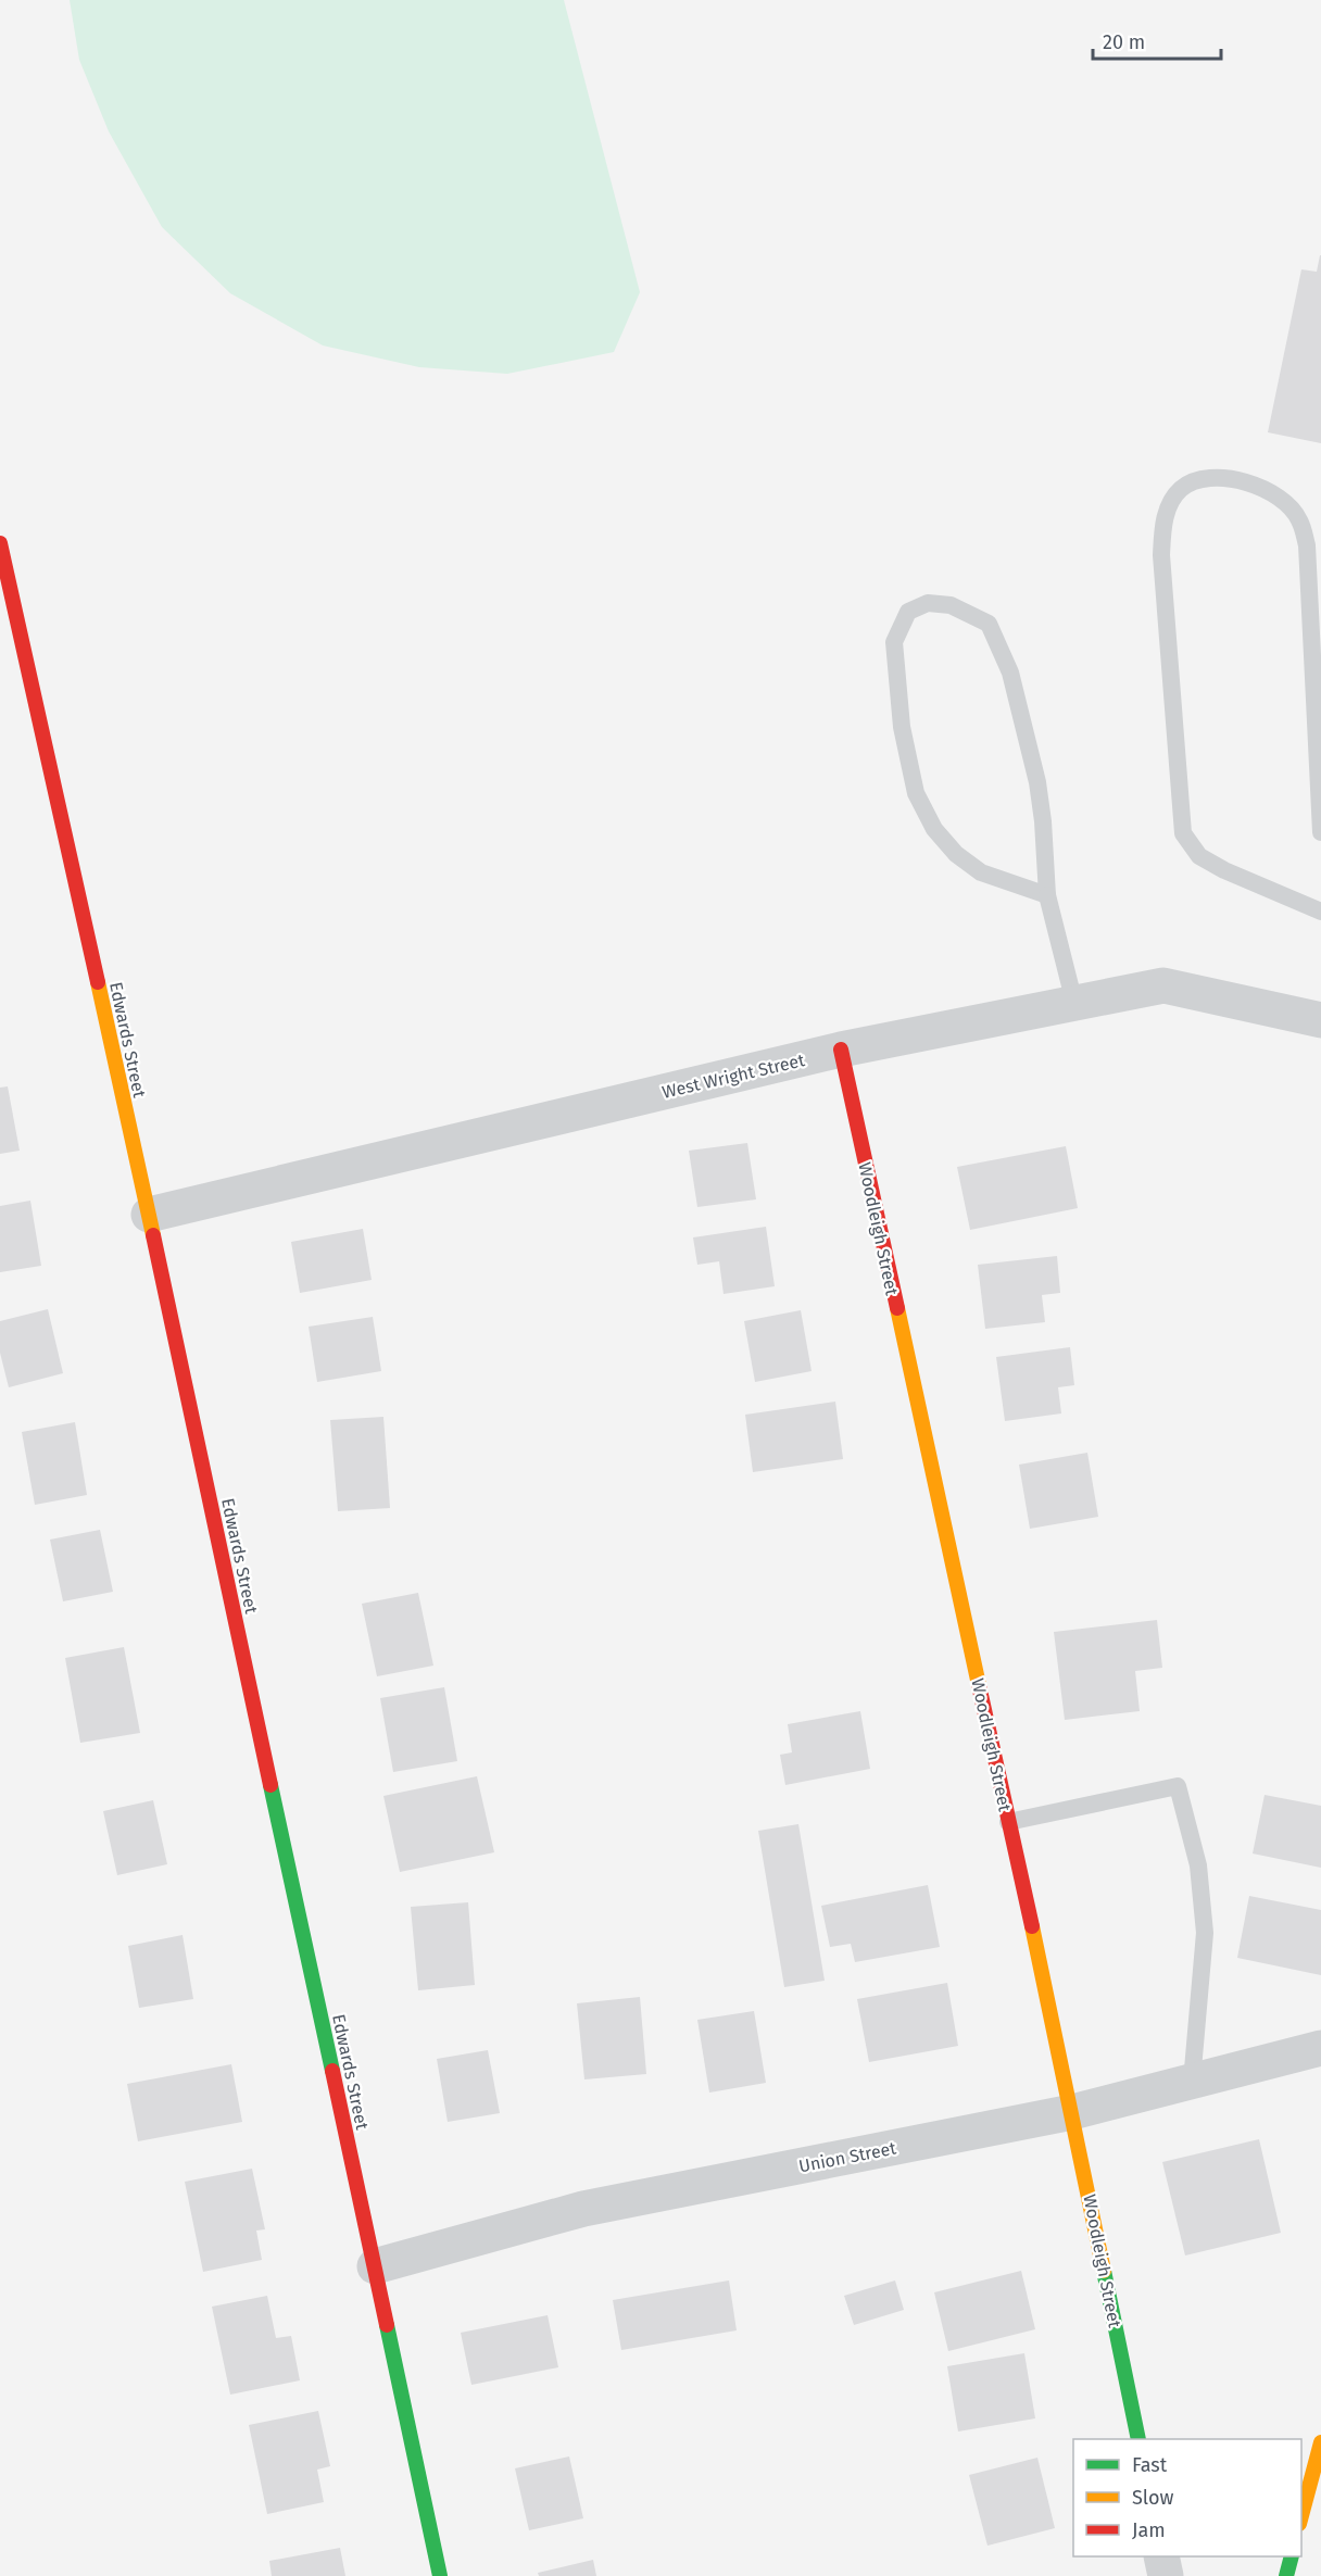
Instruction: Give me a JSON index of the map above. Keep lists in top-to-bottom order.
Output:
{
  "streets": {
    "street": [
      "Edwards Street",
      "West Wright Street",
      "Woodleigh Street",
      "Union Street"
    ]
  },
  "crossings": [
    ["Edwards Street", "West Wright Street"],
    ["Edwards Street", "Union Street"],
    ["West Wright Street", "Woodleigh Street"],
    ["Woodleigh Street", "Union Street"]
  ],
  "legend": ["Fast", "Slow", "Jam"],
  "scale_bar": "20 m"
}
